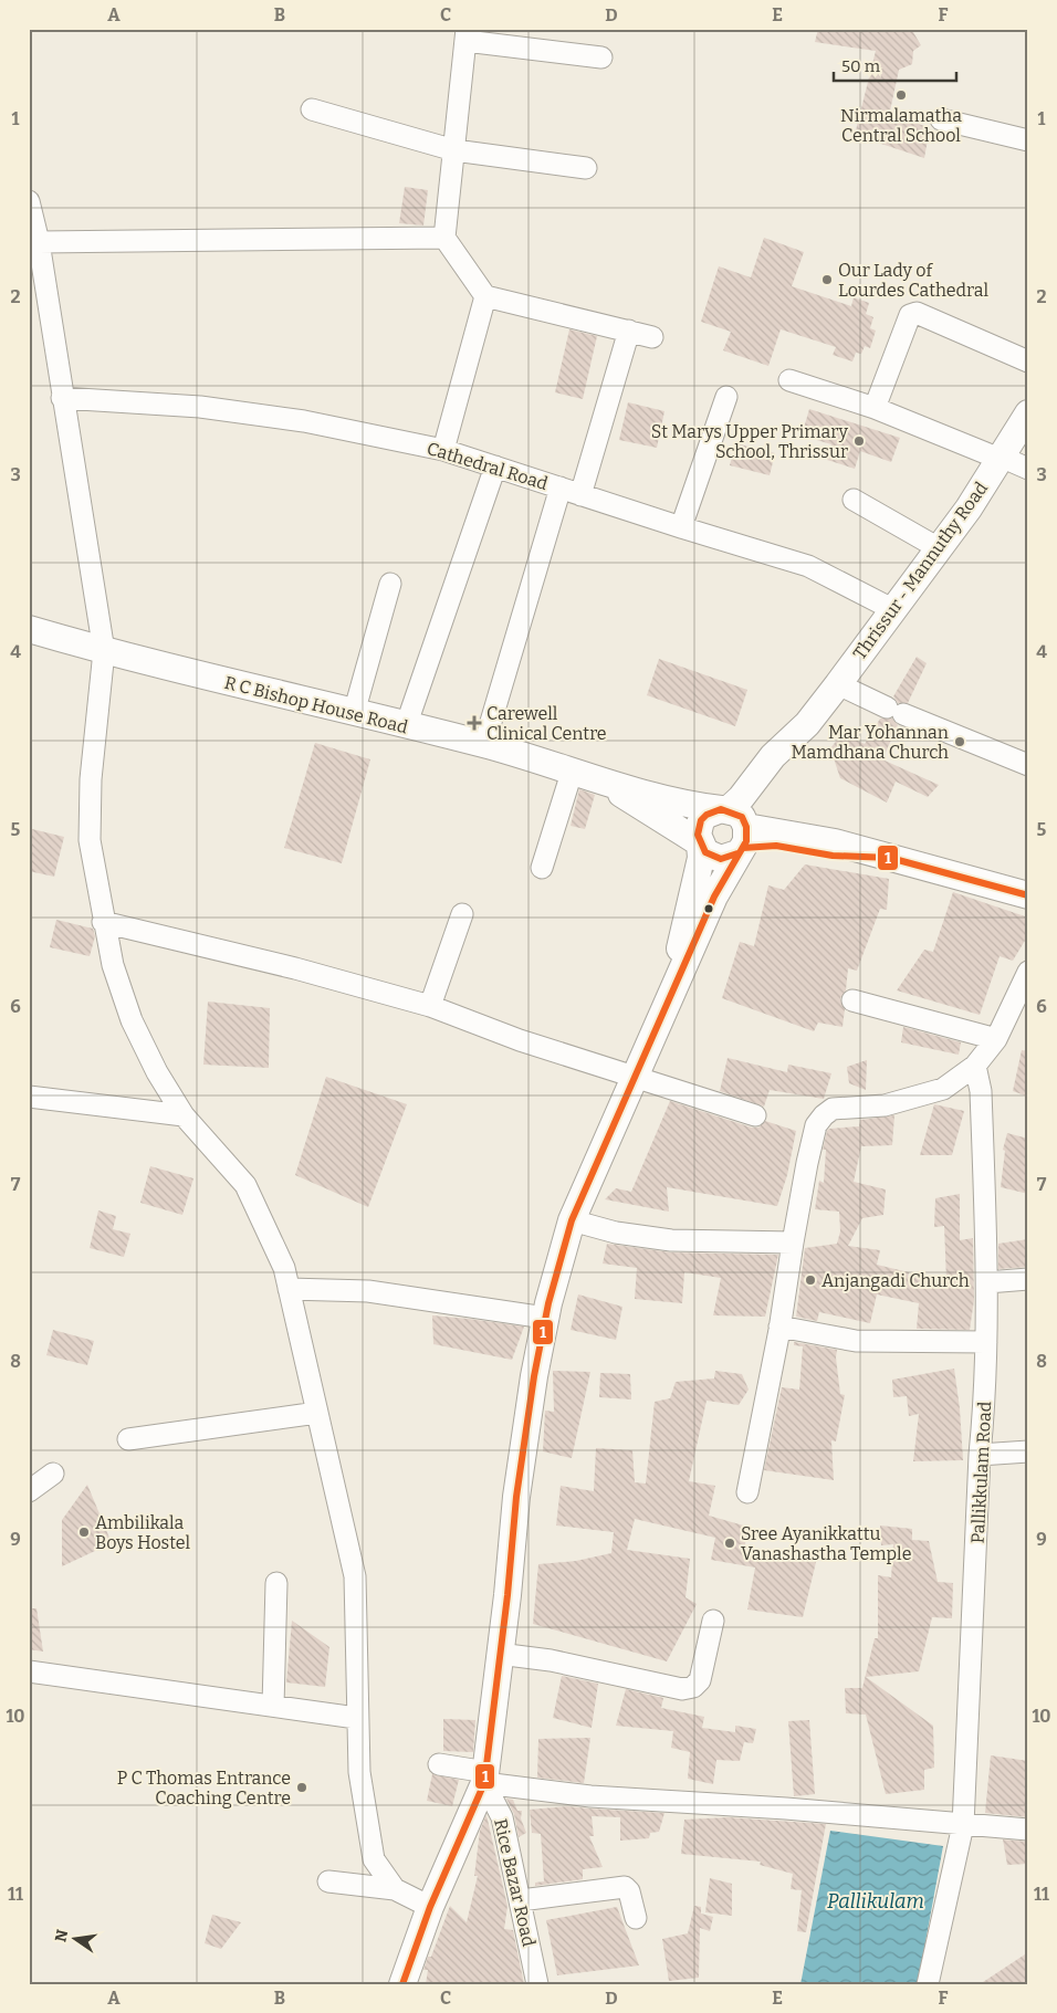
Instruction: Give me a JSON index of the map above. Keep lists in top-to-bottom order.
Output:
{
  "streets": {
    "main road": ["Thrissur - Mannuthy Road", "R C Bishop House Road"],
    "street": ["Cathedral Road", "Pallikkulam Road", "Rice Bazar Road"]
  },
  "crossings": [
    ["Cathedral Road", "Thrissur - Mannuthy Road"]
  ],
  "water": ["Pallikulam"],
  "places": {
    "other": [
      "Nirmalamatha Central School",
      "Our Lady of Lourdes Cathedral",
      "St Marys Upper Primary School, Thrissur",
      "Mar Yohannan Mamdhana Church",
      "Anjangadi Church",
      "Ambilikala Boys Hostel",
      "Sree Ayanikkattu Vanashastha Temple",
      "P C Thomas Entrance Coaching Centre"
    ],
    "health": ["Carewell Clinical Centre"]
  },
  "lines": ["transit line 1"],
  "scale_bar": "50 m",
  "north": "left",
  "grid": {
    "columns": [
      "A",
      "B",
      "C",
      "D",
      "E",
      "F"
    ],
    "rows": [
      "1",
      "2",
      "3",
      "4",
      "5",
      "6",
      "7",
      "8",
      "9",
      "10",
      "11"
    ]
  }
}
